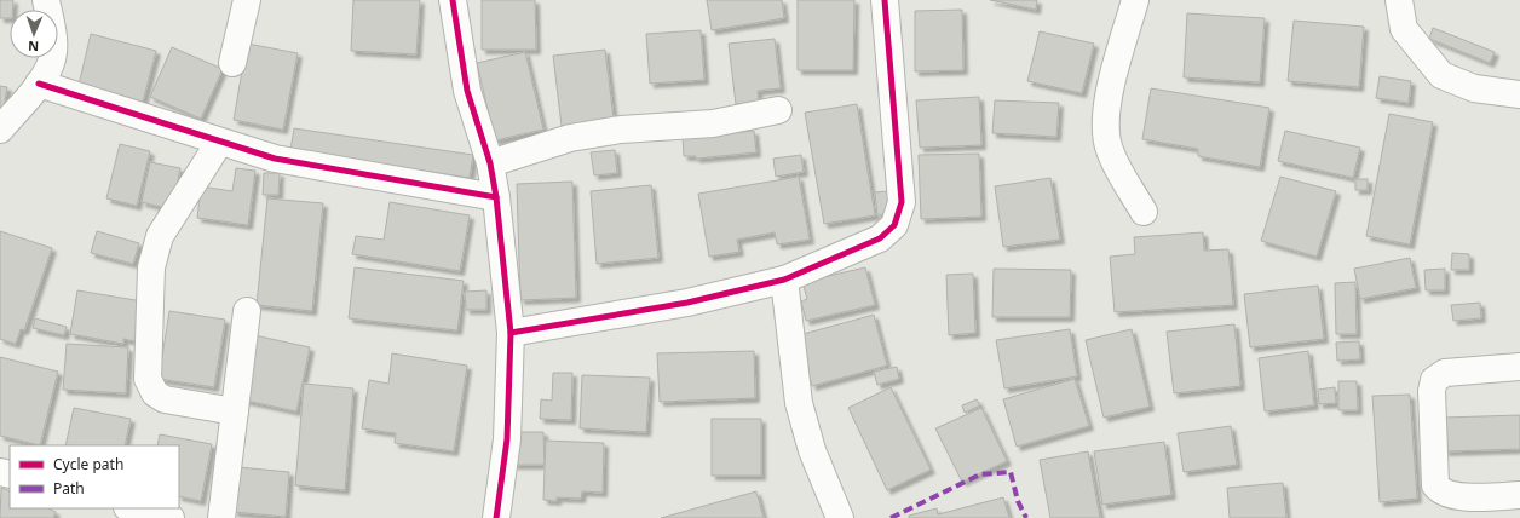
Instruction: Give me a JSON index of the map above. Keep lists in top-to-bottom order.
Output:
{
  "legend": ["Cycle path", "Path"],
  "north": "bottom"
}
